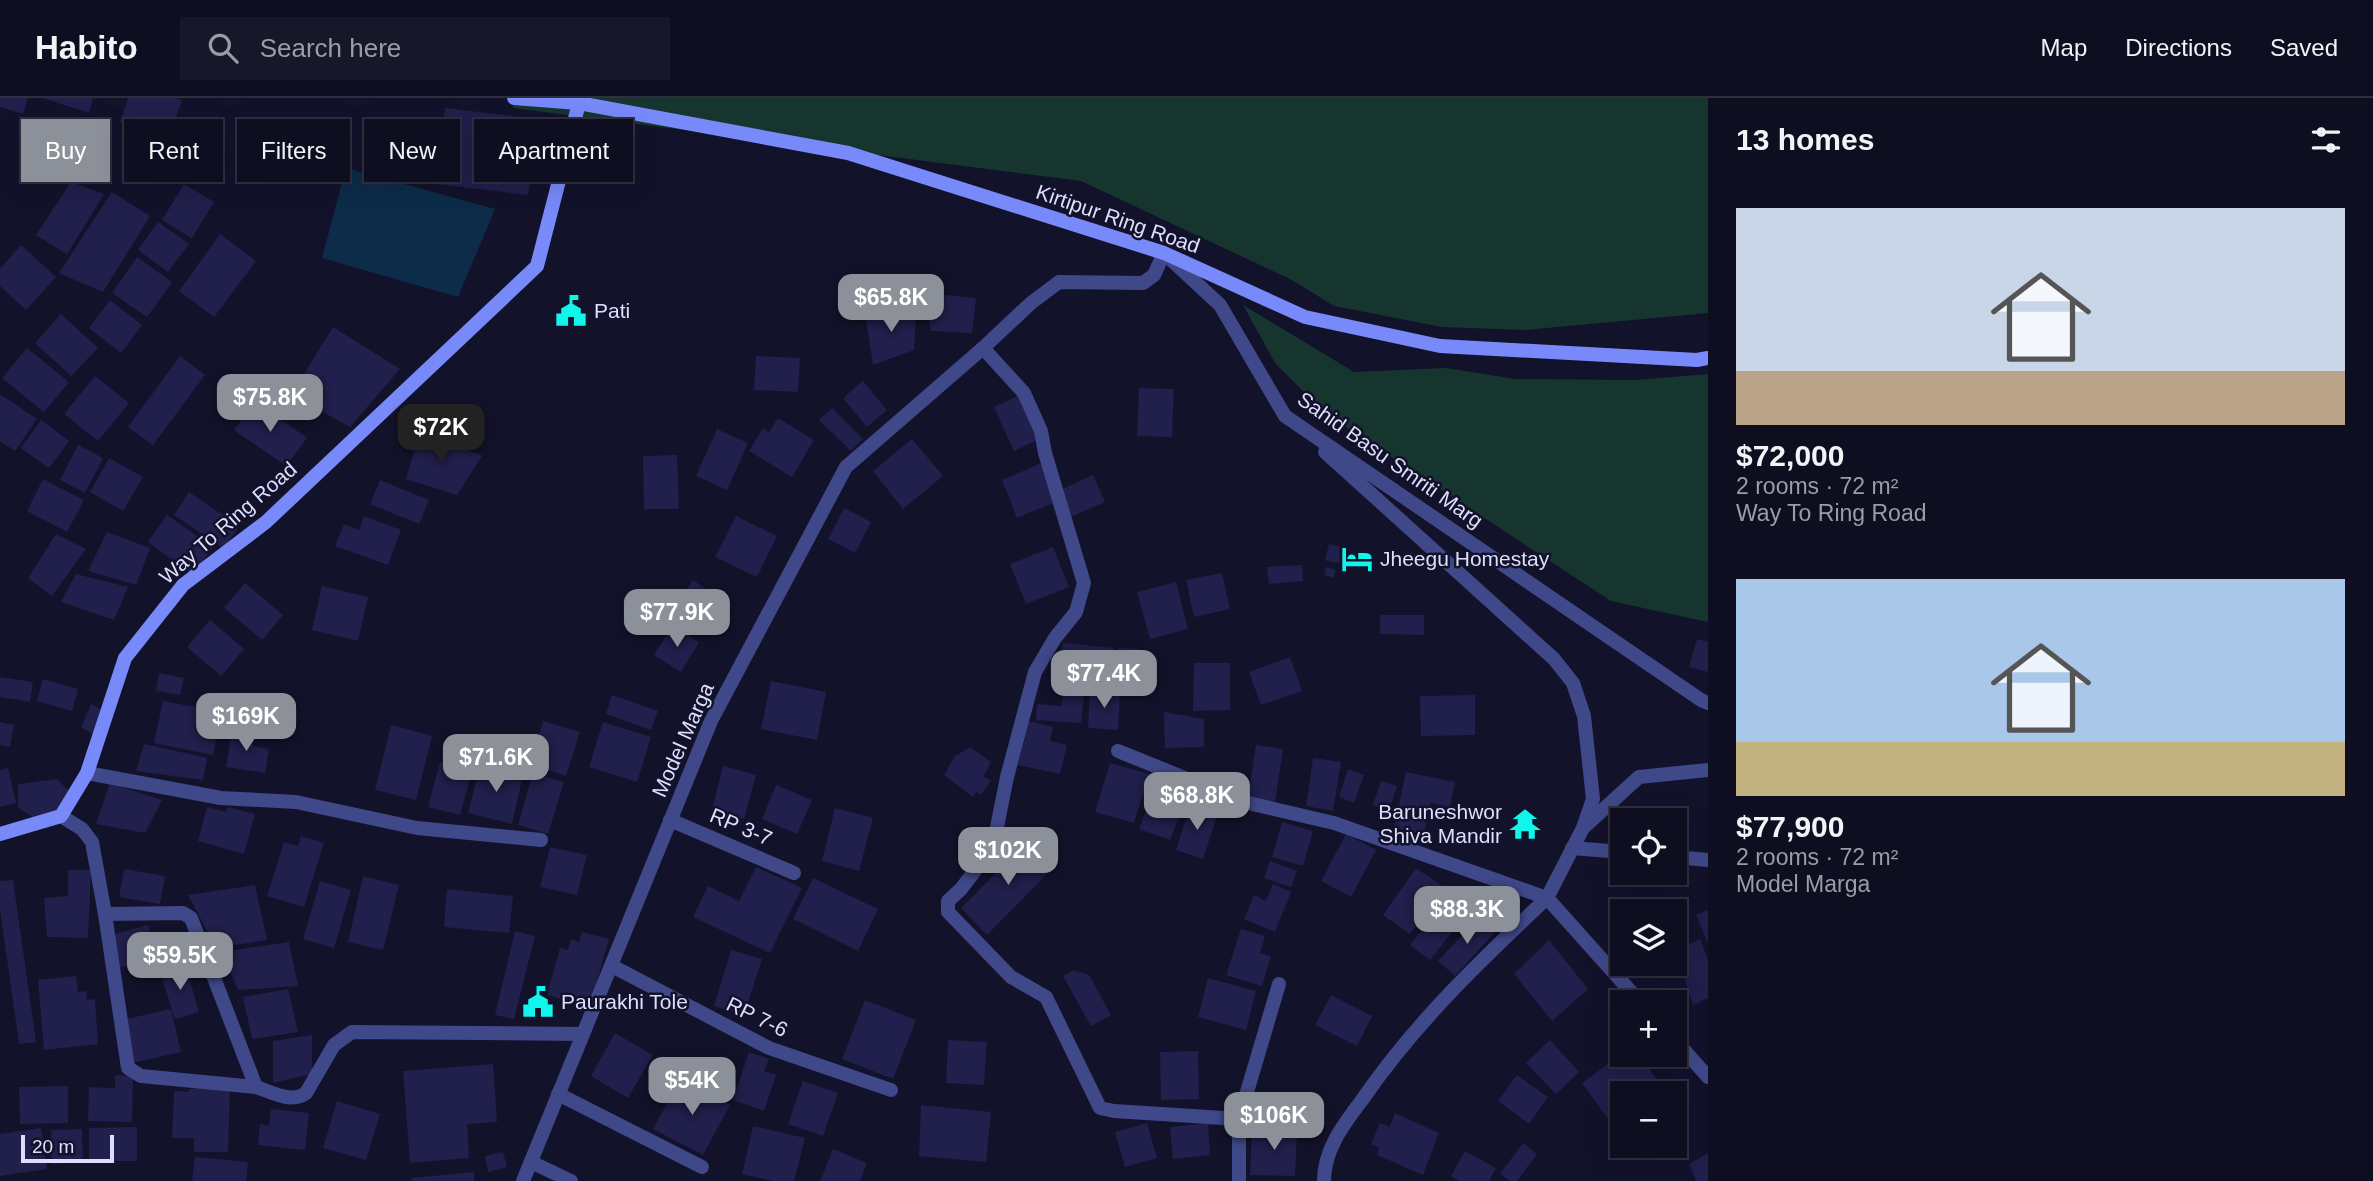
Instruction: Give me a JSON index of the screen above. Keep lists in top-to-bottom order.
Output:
{
  "streets": {
    "street": [
      "Kirtipur Ring Road",
      "Sahid Basu Smriti Marg",
      "Way To Ring Road",
      "Model Marga",
      "RP 3-7",
      "RP 7-6"
    ]
  },
  "crossings": [
    ["Kirtipur Ring Road", "Sahid Basu Smriti Marg"],
    ["Kirtipur Ring Road", "Way To Ring Road"],
    ["Kirtipur Ring Road", "Model Marga"],
    ["Sahid Basu Smriti Marg", "Model Marga"],
    ["Model Marga", "RP 3-7"],
    ["Model Marga", "RP 7-6"]
  ],
  "places": {
    "public building": ["Pati", "Paurakhi Tole"],
    "hotel": ["Jheegu Homestay"],
    "temple": ["Baruneshwor Shiva Mandir"]
  },
  "scale_bar": "20 m",
  "page": {
    "header": "Habito",
    "search": "Search here",
    "nav": ["Map", "Directions", "Saved"],
    "heading": "13 homes",
    "chip": [
      "Buy",
      "Rent",
      "Filters",
      "New",
      "Apartment"
    ],
    "list": [
      {
        "name": "$72,000",
        "note": "2 rooms · 72 m² · Way To Ring Road"
      },
      {
        "name": "$77,900",
        "note": "2 rooms · 72 m² · Model Marga"
      }
    ],
    "price": [
      "$65.8K",
      "$75.8K",
      "$72K",
      "$77.9K",
      "$77.4K",
      "$169K",
      "$71.6K",
      "$68.8K",
      "$102K",
      "$88.3K",
      "$59.5K",
      "$54K",
      "$106K"
    ],
    "map_buttons": ["+", "−"],
    "scale": "20 m"
  }
}
